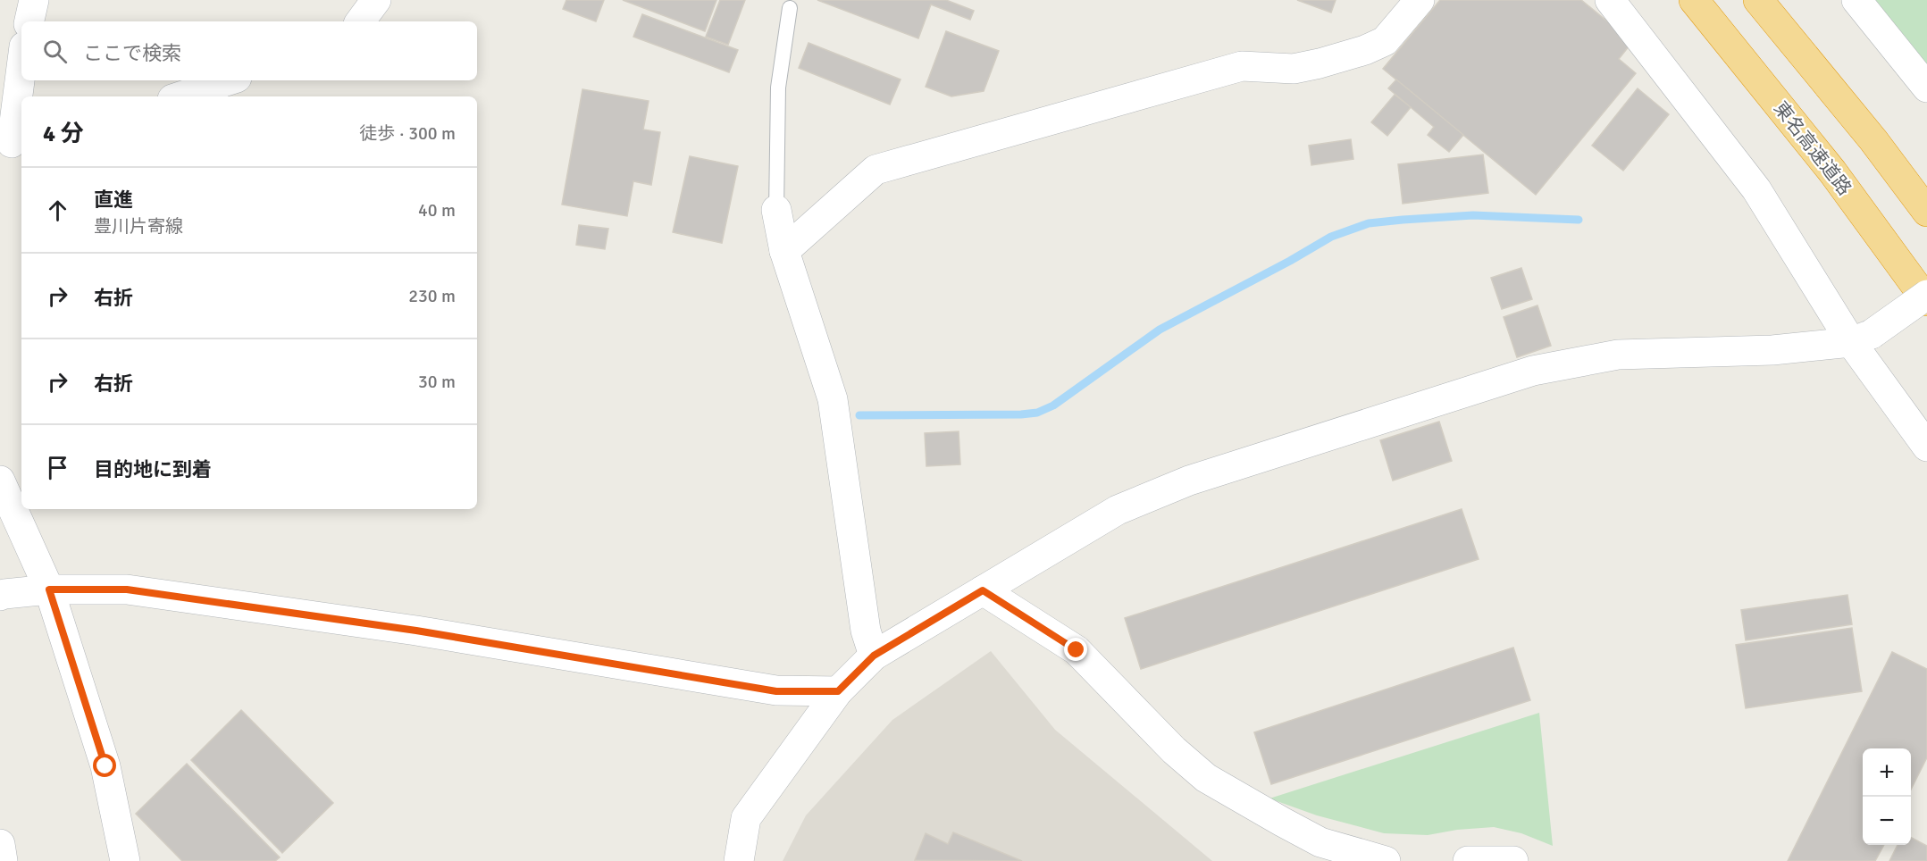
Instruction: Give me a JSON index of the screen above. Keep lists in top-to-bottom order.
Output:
{
  "streets": {
    "highway": ["東名高速道路"]
  },
  "page": {
    "search": "ここで検索",
    "heading": ["4 分", "徒歩 · 300 m"],
    "list": [
      ["直進", "豊川片寄線", "40 m"],
      ["右折", "230 m"],
      ["右折", "30 m"],
      "目的地に到着"
    ],
    "map_buttons": ["+", "−"]
  }
}
